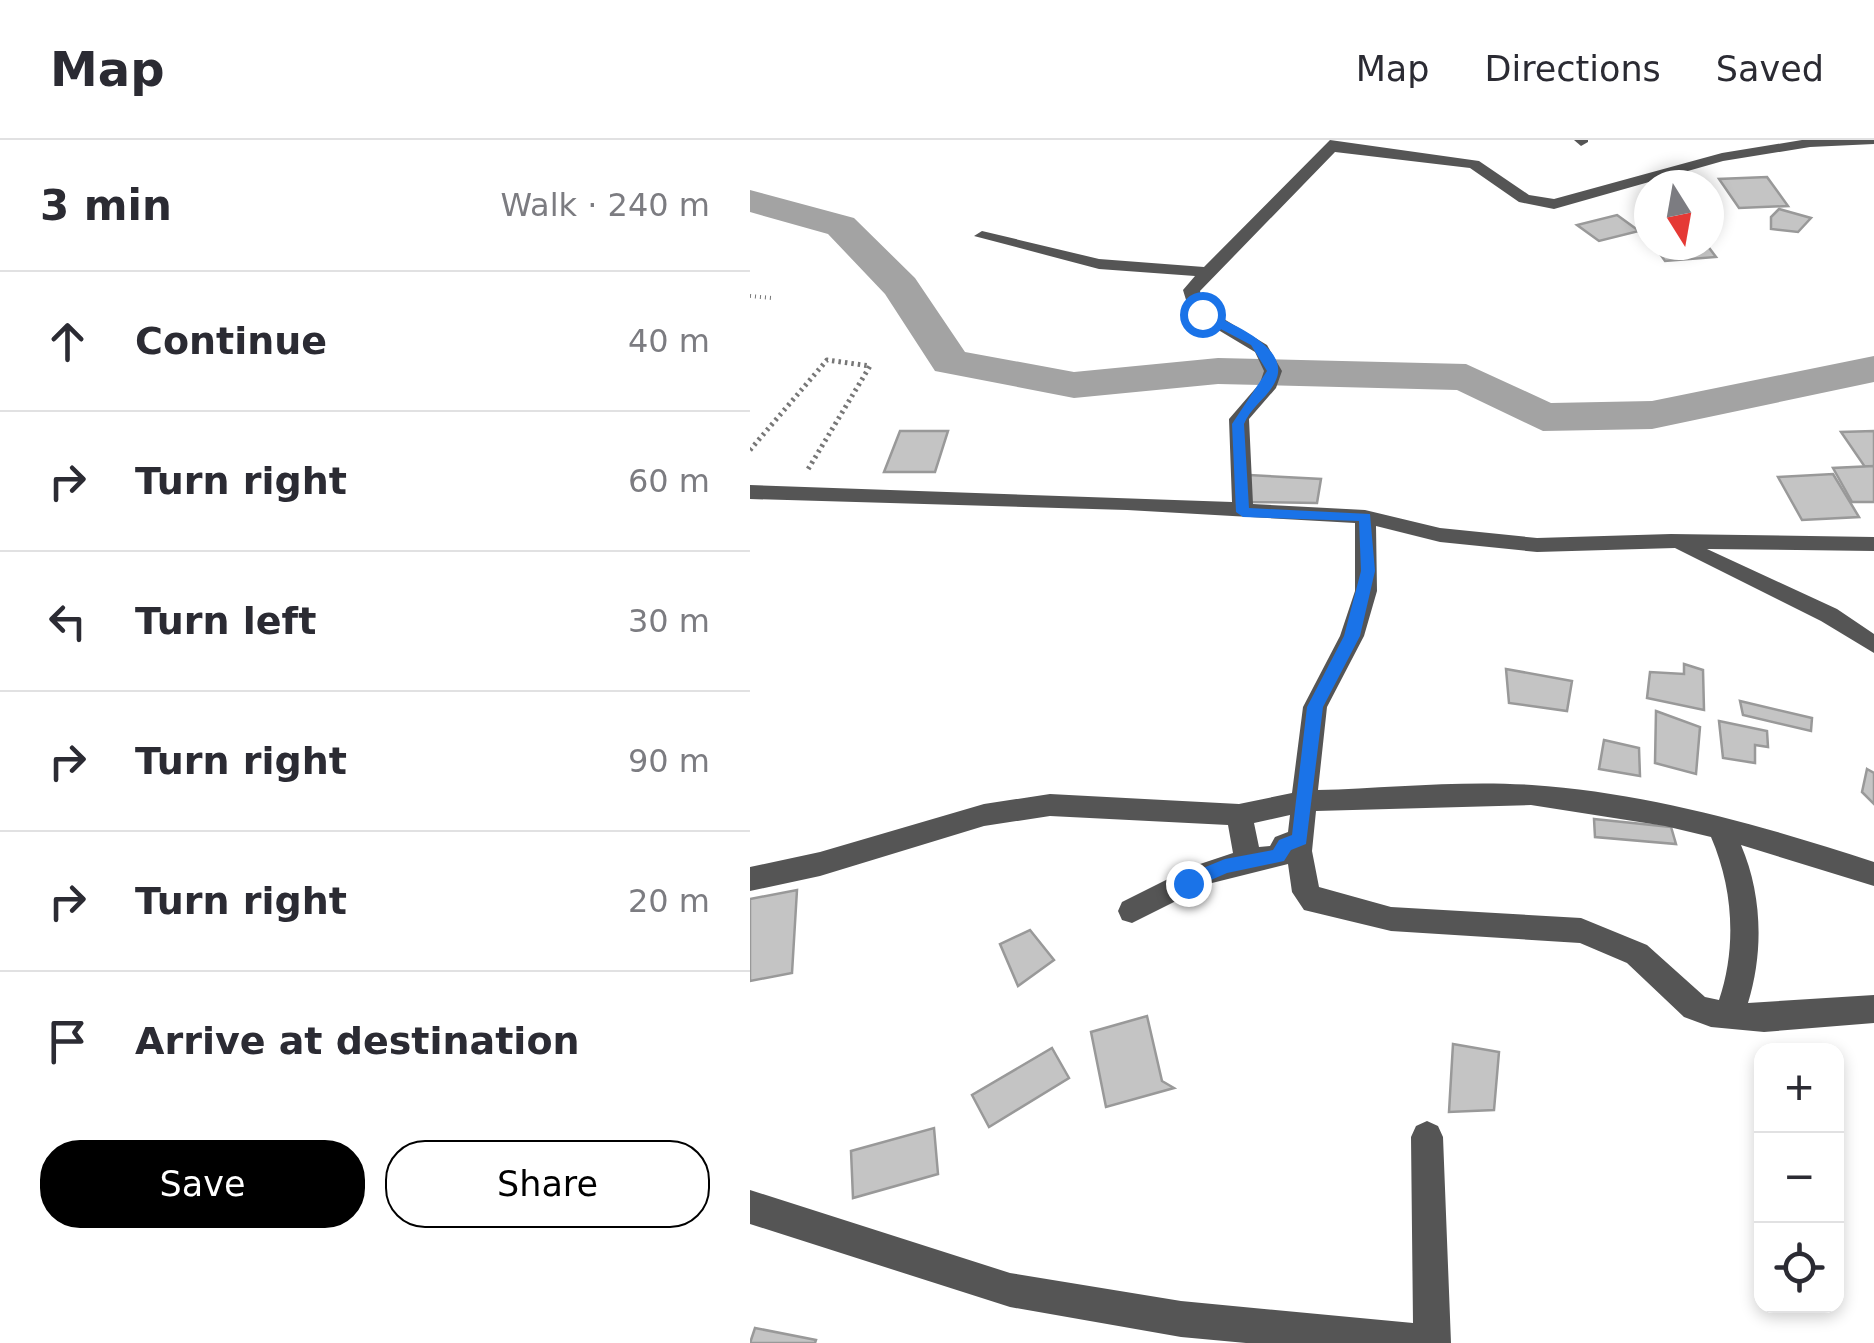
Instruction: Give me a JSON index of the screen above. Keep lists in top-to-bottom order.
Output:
{
  "north": "bottom",
  "page": {
    "header": "Map",
    "nav": ["Map", "Directions", "Saved"],
    "heading": ["3 min", "Walk · 240 m"],
    "list": [
      ["Continue", "40 m"],
      ["Turn right", "60 m"],
      ["Turn left", "30 m"],
      ["Turn right", "90 m"],
      ["Turn right", "20 m"],
      "Arrive at destination"
    ],
    "map_buttons": ["+", "−"],
    "buttons": ["Save", "Share"]
  }
}
